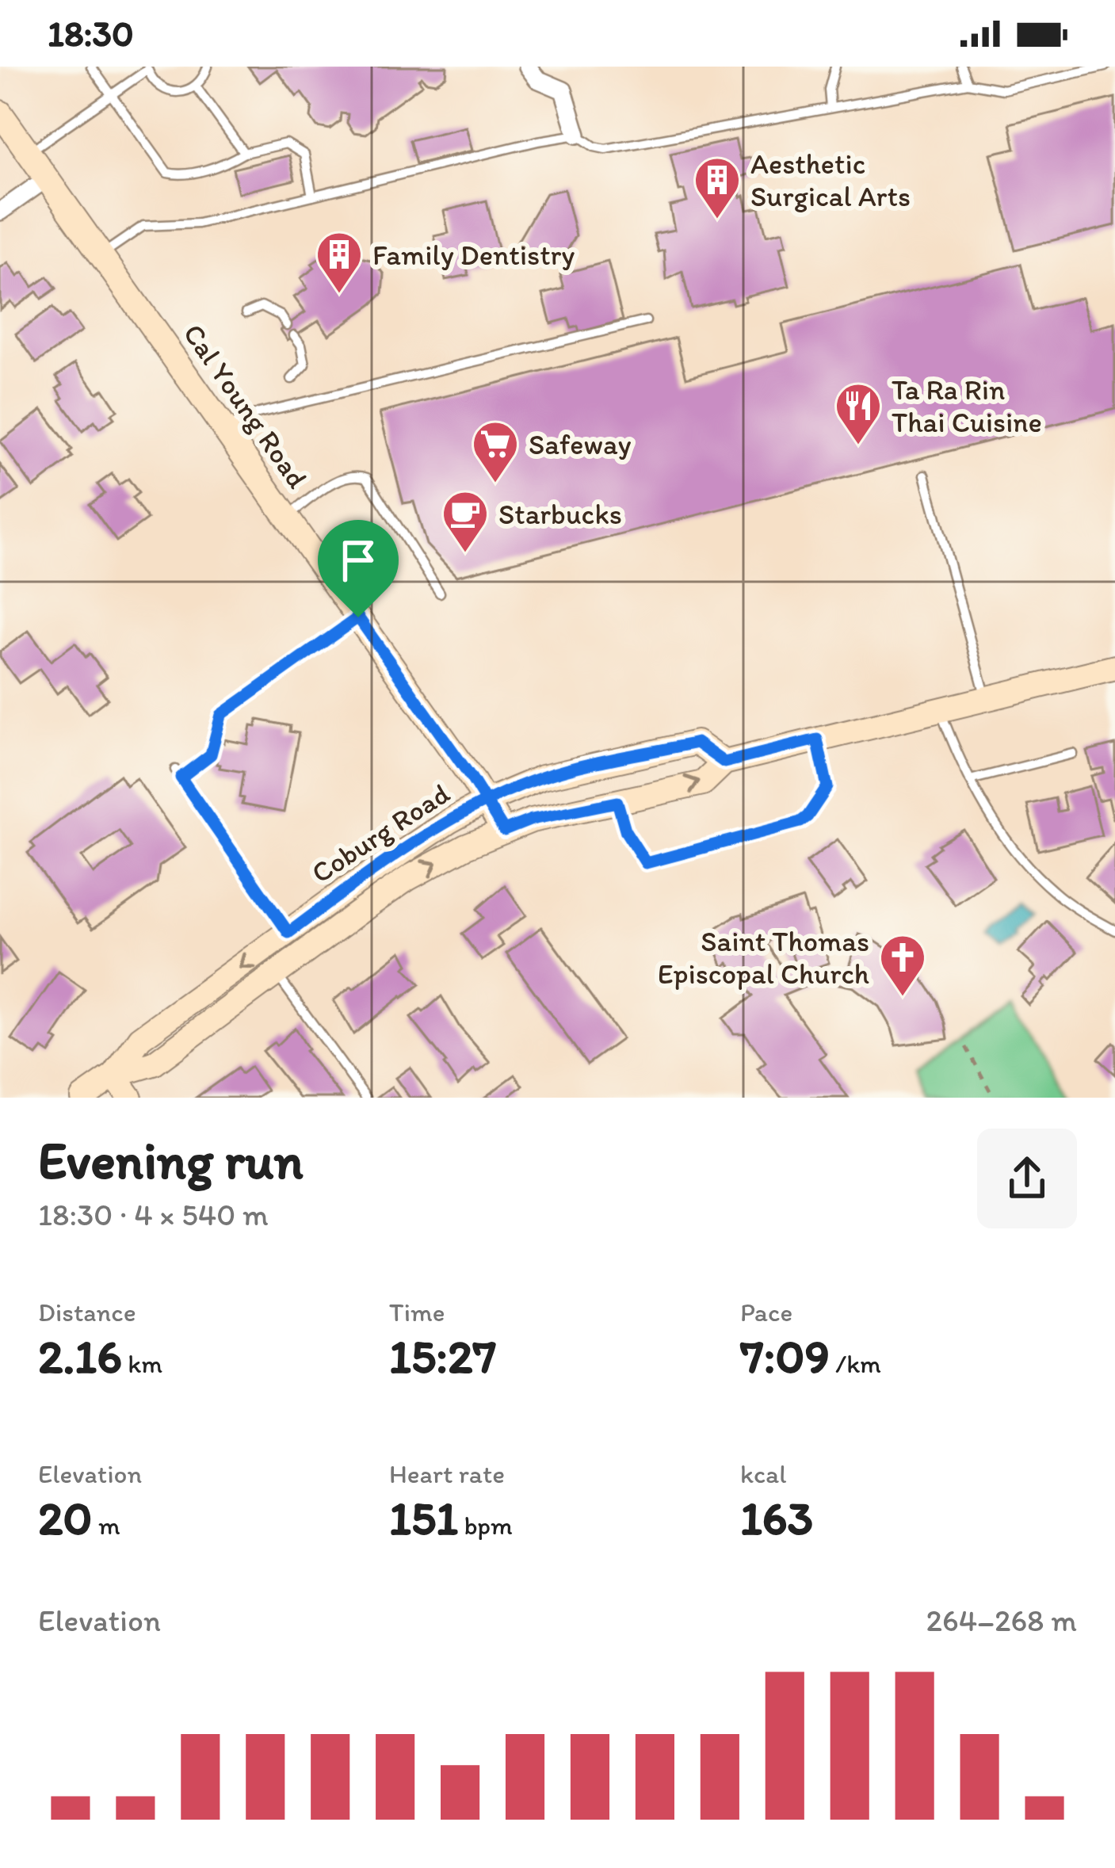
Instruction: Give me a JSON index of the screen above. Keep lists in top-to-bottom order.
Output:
{
  "streets": {
    "main road": ["Cal Young Road", "Coburg Road"]
  },
  "crossings": [
    ["Cal Young Road", "Coburg Road"]
  ],
  "places": {
    "building": ["Aesthetic Surgical Arts", "Family Dentistry"],
    "restaurant": ["Ta Ra Rin Thai Cuisine"],
    "supermarket": ["Safeway"],
    "cafe": ["Starbucks"],
    "church": ["Saint Thomas Episcopal Church"]
  },
  "page": {
    "status": "18:30",
    "heading": ["Evening run", "18:30 · 4 × 540 m"],
    "stats": [
      ["Distance", "2.16 km"],
      ["Time", "15:27"],
      ["Pace", "7:09 /km"],
      ["Elevation", "20 m"],
      ["Heart rate", "151 bpm"],
      ["kcal", "163"]
    ],
    "chart": ["Elevation", "264–268 m"]
  }
}
